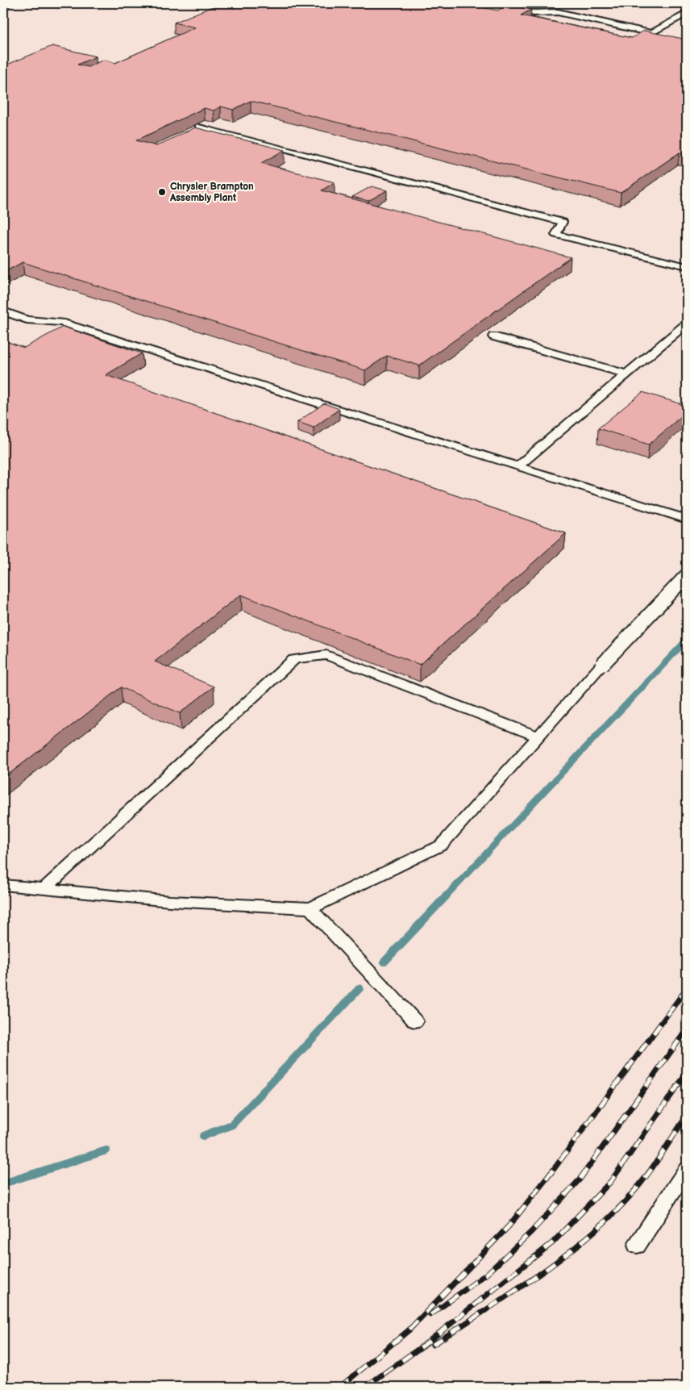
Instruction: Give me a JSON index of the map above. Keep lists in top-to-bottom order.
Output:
{
  "places": ["Chrysler Brampton Assembly Plant"]
}
